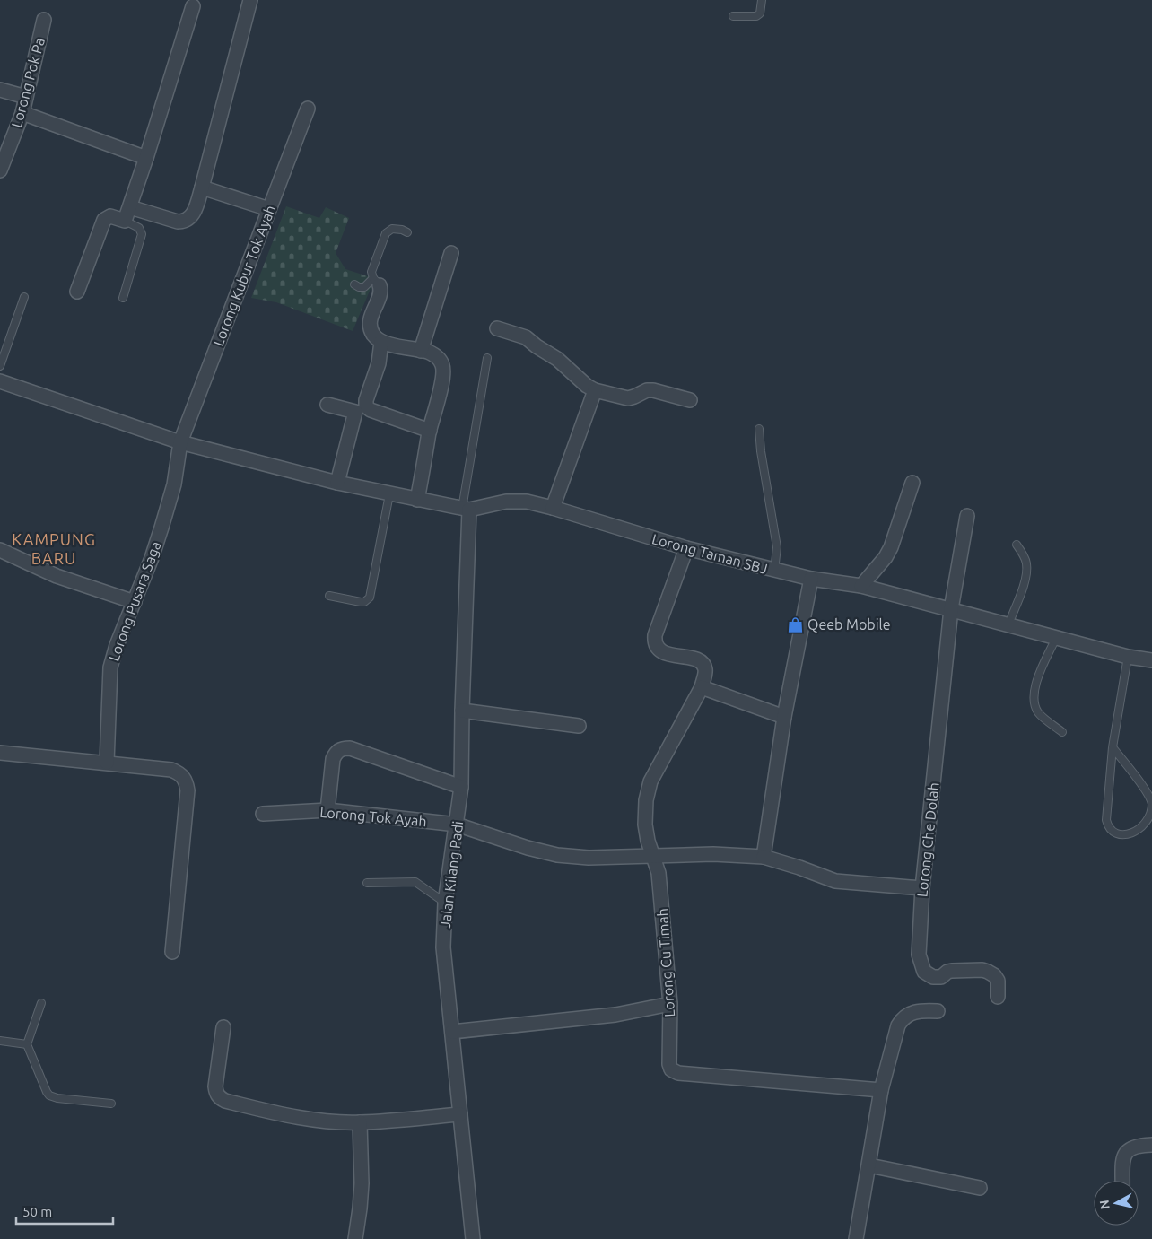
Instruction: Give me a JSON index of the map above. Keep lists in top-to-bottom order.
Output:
{
  "streets": {
    "street": [
      "Lorong Pok Pa",
      "Lorong Kubur Tok Ayah",
      "Lorong Taman SBJ",
      "Lorong Pusara Saga",
      "Lorong Tok Ayah",
      "Lorong Che Dolah",
      "Jalan Kilang Padi",
      "Lorong Cu Timah"
    ]
  },
  "crossings": [
    ["Lorong Kubur Tok Ayah", "Lorong Pusara Saga"],
    ["Lorong Taman SBJ", "Lorong Che Dolah"],
    ["Lorong Taman SBJ", "Jalan Kilang Padi"],
    ["Lorong Tok Ayah", "Jalan Kilang Padi"]
  ],
  "districts": ["KAMPUNG BARU"],
  "places": {
    "shop": ["Qeeb Mobile"]
  },
  "scale_bar": "50 m",
  "north": "left"
}
